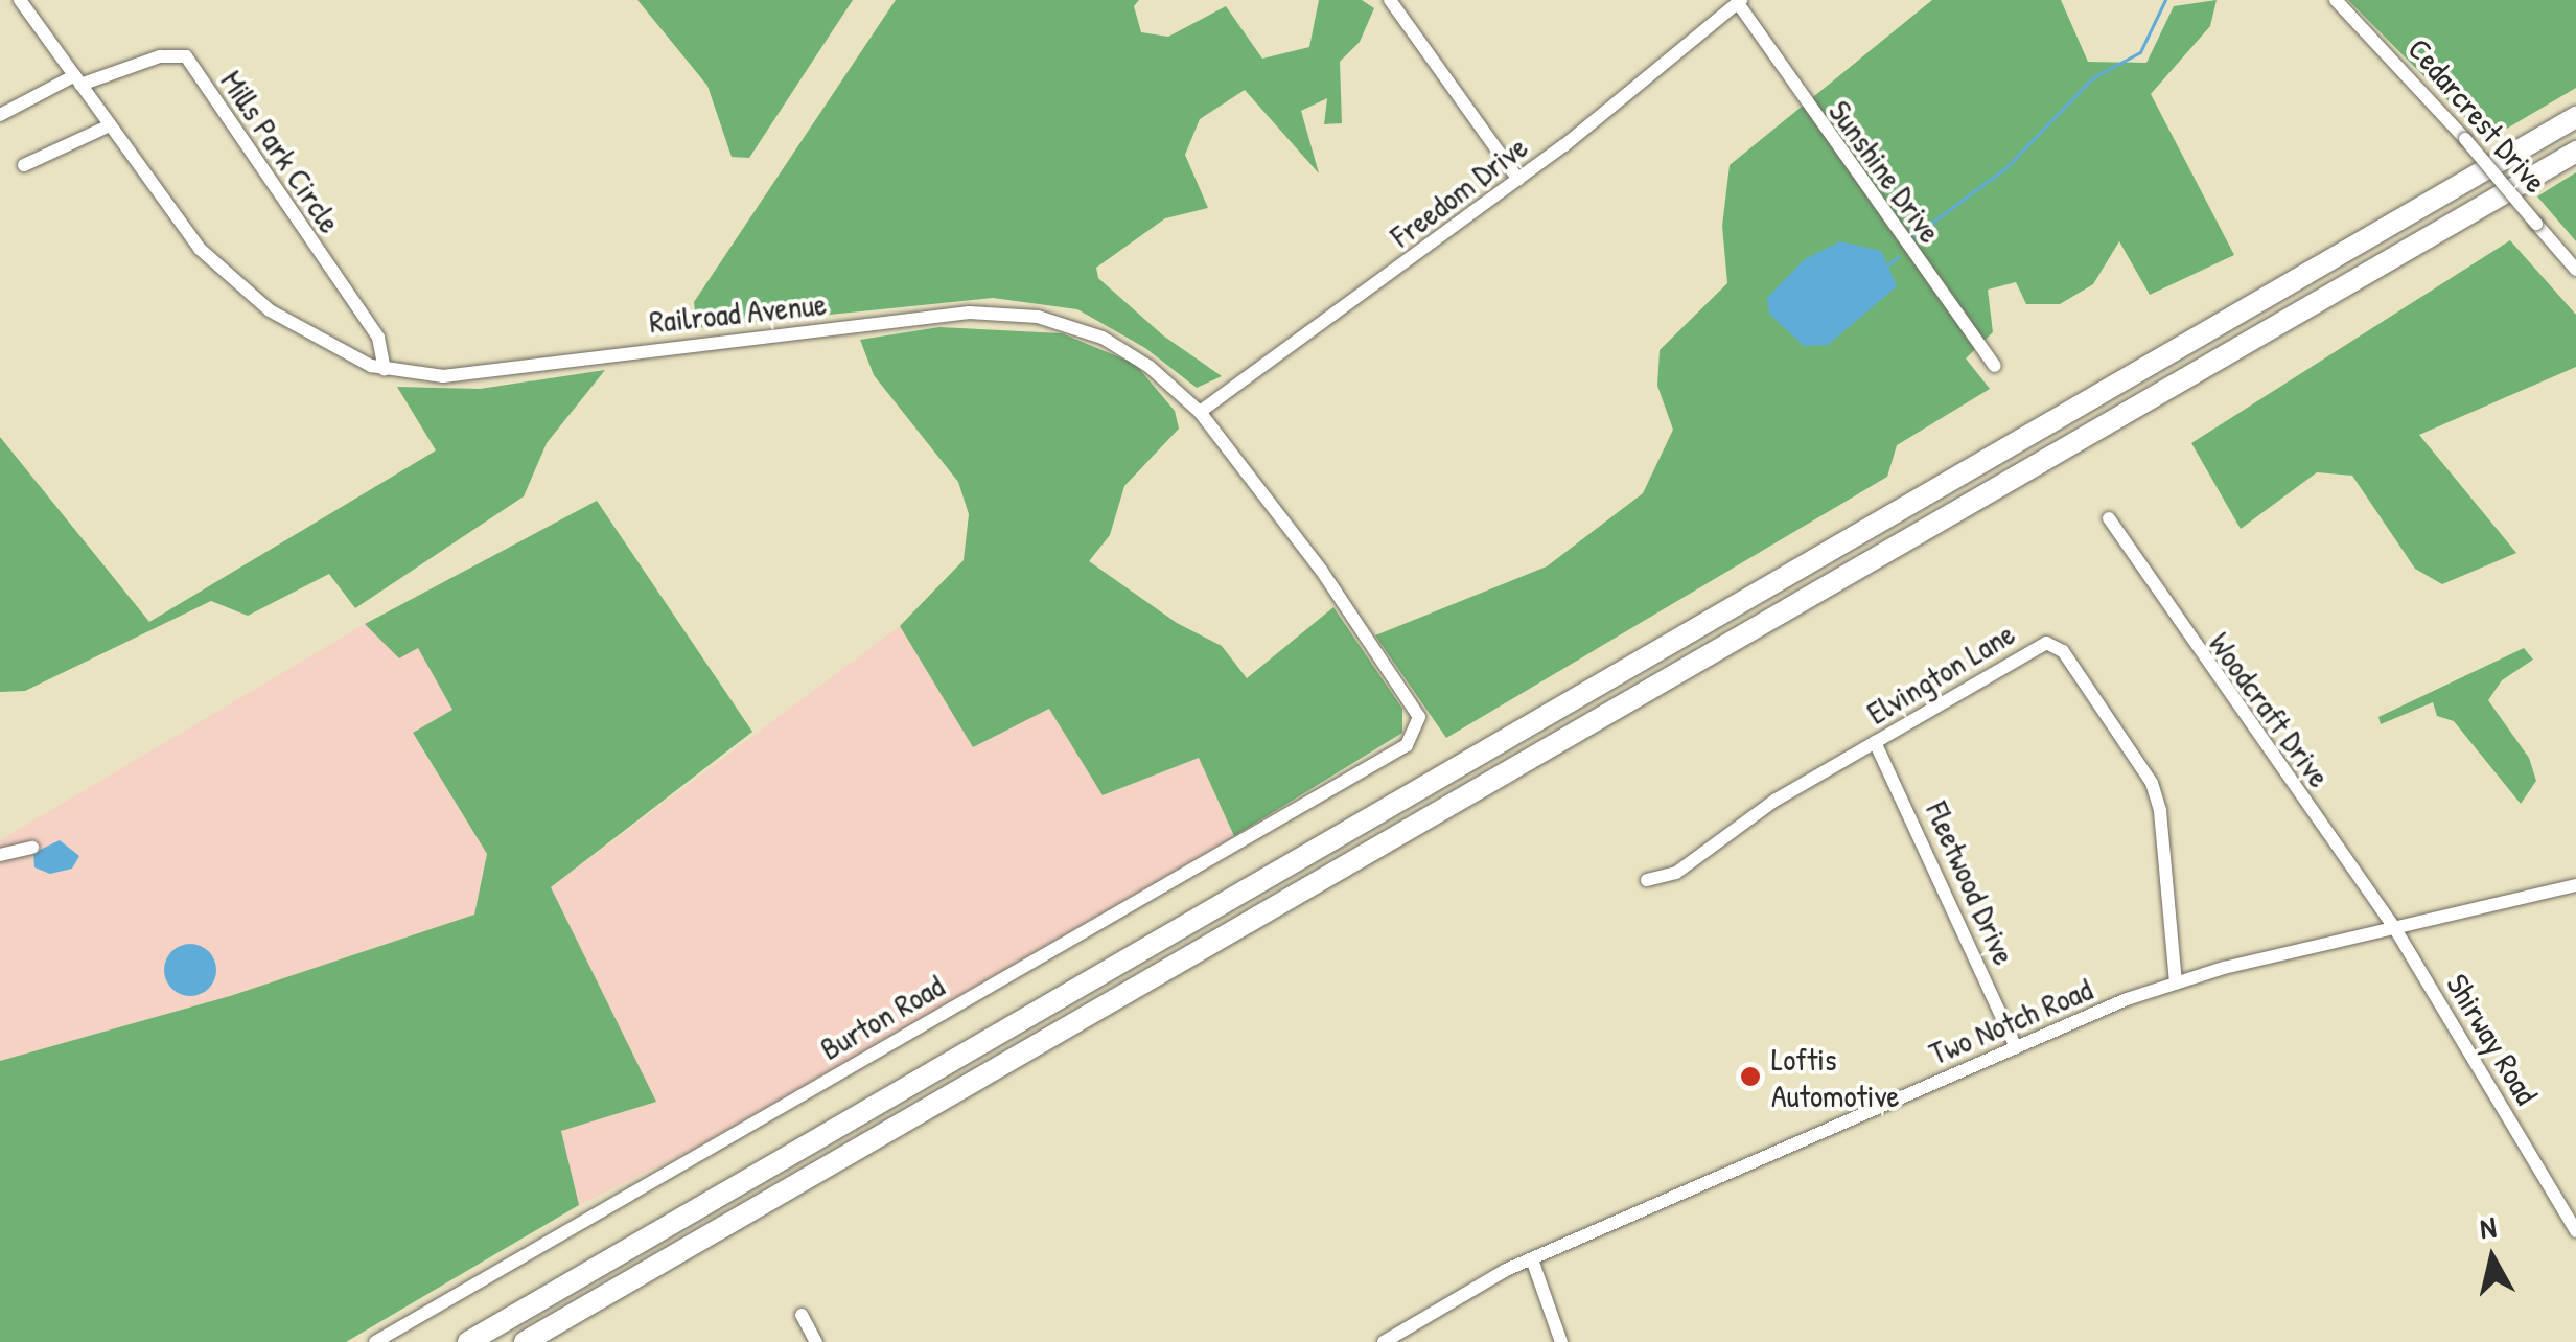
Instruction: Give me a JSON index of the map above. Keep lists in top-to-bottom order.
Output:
{
  "streets": {
    "street": [
      "Cedarcrest Drive",
      "Mills Park Circle",
      "Sunshine Drive",
      "Freedom Drive",
      "Railroad Avenue",
      "Elvington Lane",
      "Woodcraft Drive",
      "Fleetwood Drive",
      "Burton Road",
      "Two Notch Road",
      "Shirway Road"
    ]
  },
  "crossings": [
    ["Mills Park Circle", "Railroad Avenue"],
    ["Sunshine Drive", "Freedom Drive"],
    ["Freedom Drive", "Railroad Avenue"],
    ["Railroad Avenue", "Burton Road"],
    ["Elvington Lane", "Fleetwood Drive"],
    ["Elvington Lane", "Two Notch Road"],
    ["Woodcraft Drive", "Two Notch Road"],
    ["Woodcraft Drive", "Shirway Road"],
    ["Fleetwood Drive", "Two Notch Road"],
    ["Two Notch Road", "Shirway Road"]
  ],
  "places": ["Loftis Automotive"],
  "north": "top"
}
